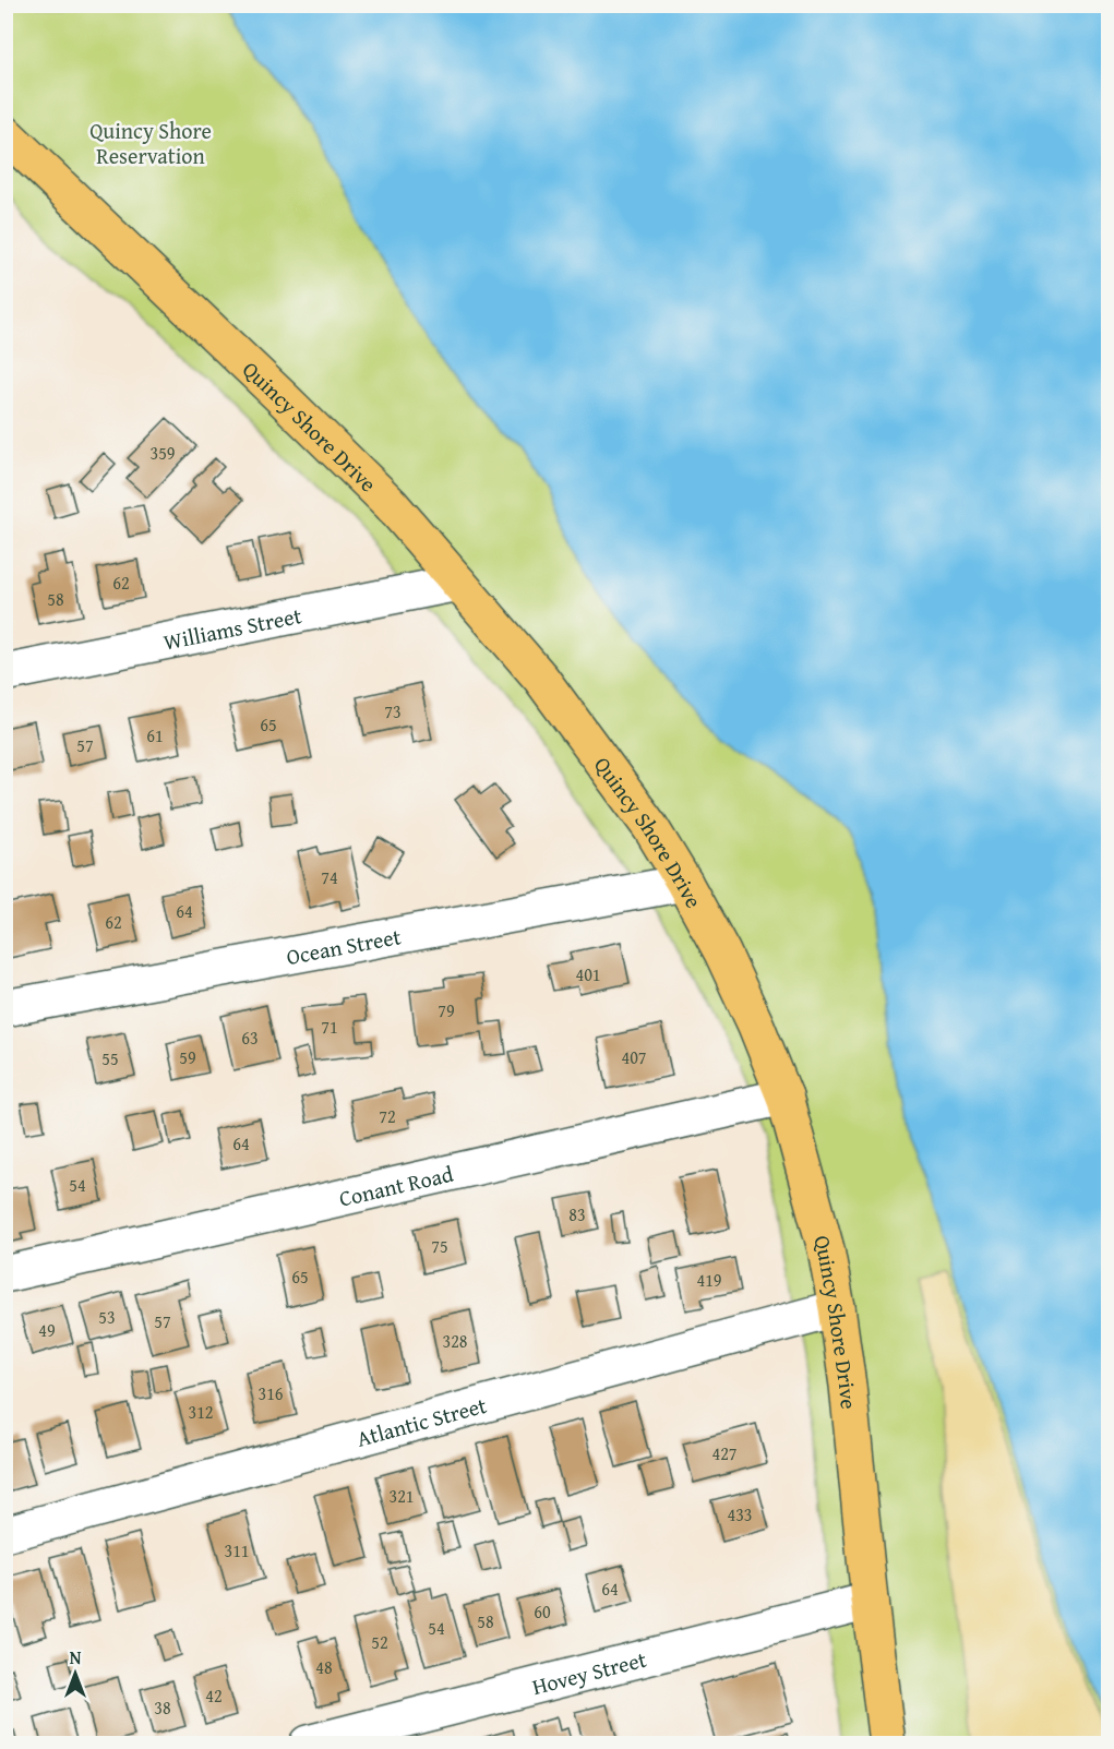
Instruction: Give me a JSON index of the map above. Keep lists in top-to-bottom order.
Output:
{
  "streets": {
    "main road": ["Quincy Shore Drive"],
    "street": [
      "Williams Street",
      "Ocean Street",
      "Conant Road",
      "Atlantic Street",
      "Hovey Street"
    ]
  },
  "crossings": [
    ["Quincy Shore Drive", "Williams Street"],
    ["Quincy Shore Drive", "Ocean Street"],
    ["Quincy Shore Drive", "Conant Road"],
    ["Quincy Shore Drive", "Atlantic Street"],
    ["Quincy Shore Drive", "Hovey Street"]
  ],
  "parks": ["Quincy Shore Reservation"],
  "house_numbers": [
    "359",
    "62",
    "58",
    "73",
    "65",
    "61",
    "57",
    "74",
    "64",
    "62",
    "401",
    "79",
    "71",
    "63",
    "59",
    "407",
    "55",
    "72",
    "64",
    "54",
    "83",
    "75",
    "65",
    "419",
    "53",
    "57",
    "49",
    "328",
    "316",
    "312",
    "427",
    "321",
    "433",
    "311",
    "64",
    "60",
    "58",
    "54",
    "52",
    "48",
    "42",
    "38"
  ],
  "north": "top"
}
